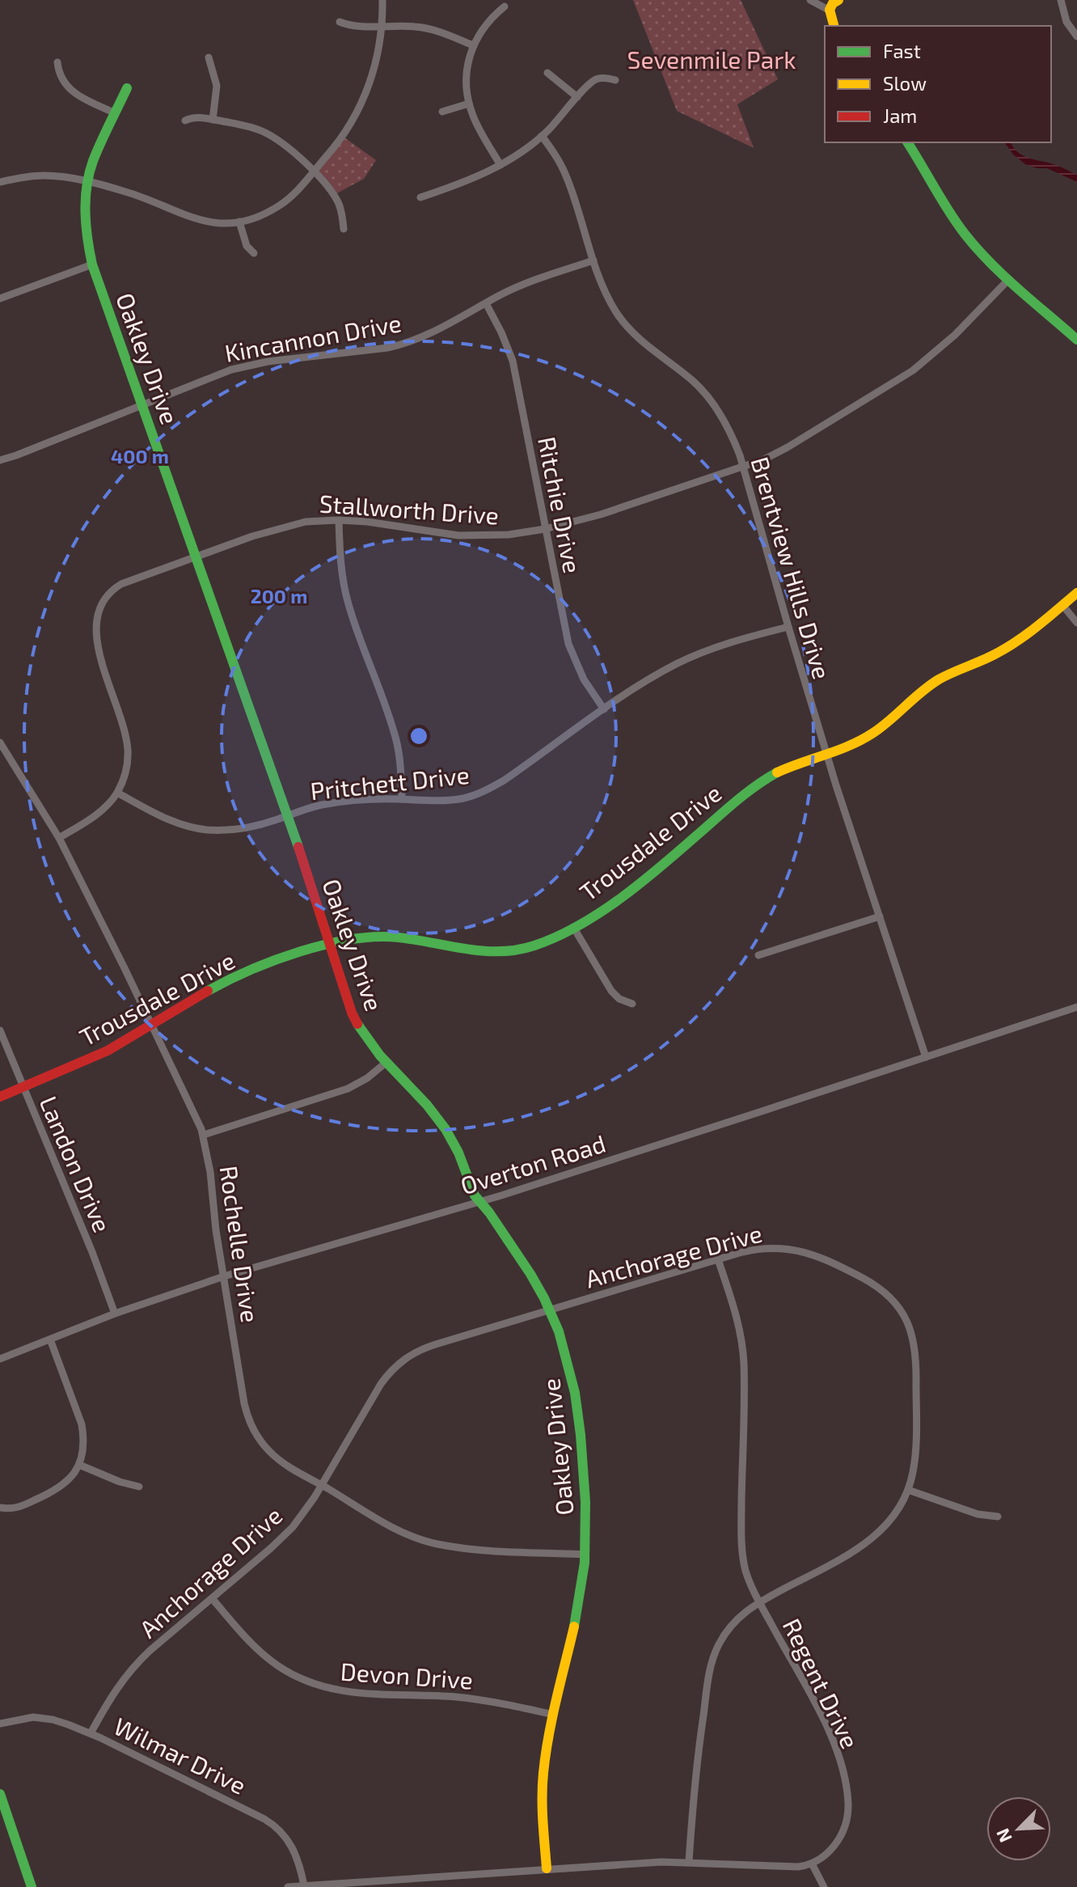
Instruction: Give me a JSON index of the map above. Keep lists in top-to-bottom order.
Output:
{
  "streets": {
    "street": [
      "Kincannon Drive",
      "Oakley Drive",
      "Ritchie Drive",
      "Stallworth Drive",
      "Brentview Hills Drive",
      "Pritchett Drive",
      "Trousdale Drive",
      "Landon Drive",
      "Overton Road",
      "Rochelle Drive",
      "Anchorage Drive",
      "Devon Drive",
      "Regent Drive",
      "Wilmar Drive"
    ]
  },
  "crossings": [
    ["Kincannon Drive", "Oakley Drive"],
    ["Kincannon Drive", "Ritchie Drive"],
    ["Kincannon Drive", "Brentview Hills Drive"],
    ["Oakley Drive", "Stallworth Drive"],
    ["Oakley Drive", "Pritchett Drive"],
    ["Oakley Drive", "Trousdale Drive"],
    ["Oakley Drive", "Overton Road"],
    ["Oakley Drive", "Rochelle Drive"],
    ["Oakley Drive", "Anchorage Drive"],
    ["Oakley Drive", "Devon Drive"],
    ["Ritchie Drive", "Stallworth Drive"],
    ["Ritchie Drive", "Pritchett Drive"],
    ["Stallworth Drive", "Brentview Hills Drive"],
    ["Stallworth Drive", "Pritchett Drive"],
    ["Stallworth Drive", "Rochelle Drive"],
    ["Brentview Hills Drive", "Pritchett Drive"],
    ["Brentview Hills Drive", "Trousdale Drive"],
    ["Brentview Hills Drive", "Overton Road"],
    ["Trousdale Drive", "Landon Drive"],
    ["Trousdale Drive", "Rochelle Drive"],
    ["Landon Drive", "Overton Road"],
    ["Overton Road", "Rochelle Drive"],
    ["Rochelle Drive", "Anchorage Drive"],
    ["Anchorage Drive", "Devon Drive"],
    ["Anchorage Drive", "Regent Drive"],
    ["Anchorage Drive", "Wilmar Drive"]
  ],
  "parks": ["Sevenmile Park"],
  "legend": ["Fast", "Slow", "Jam"],
  "north": "bottom left",
  "rings": ["400 m", "200 m"]
}
